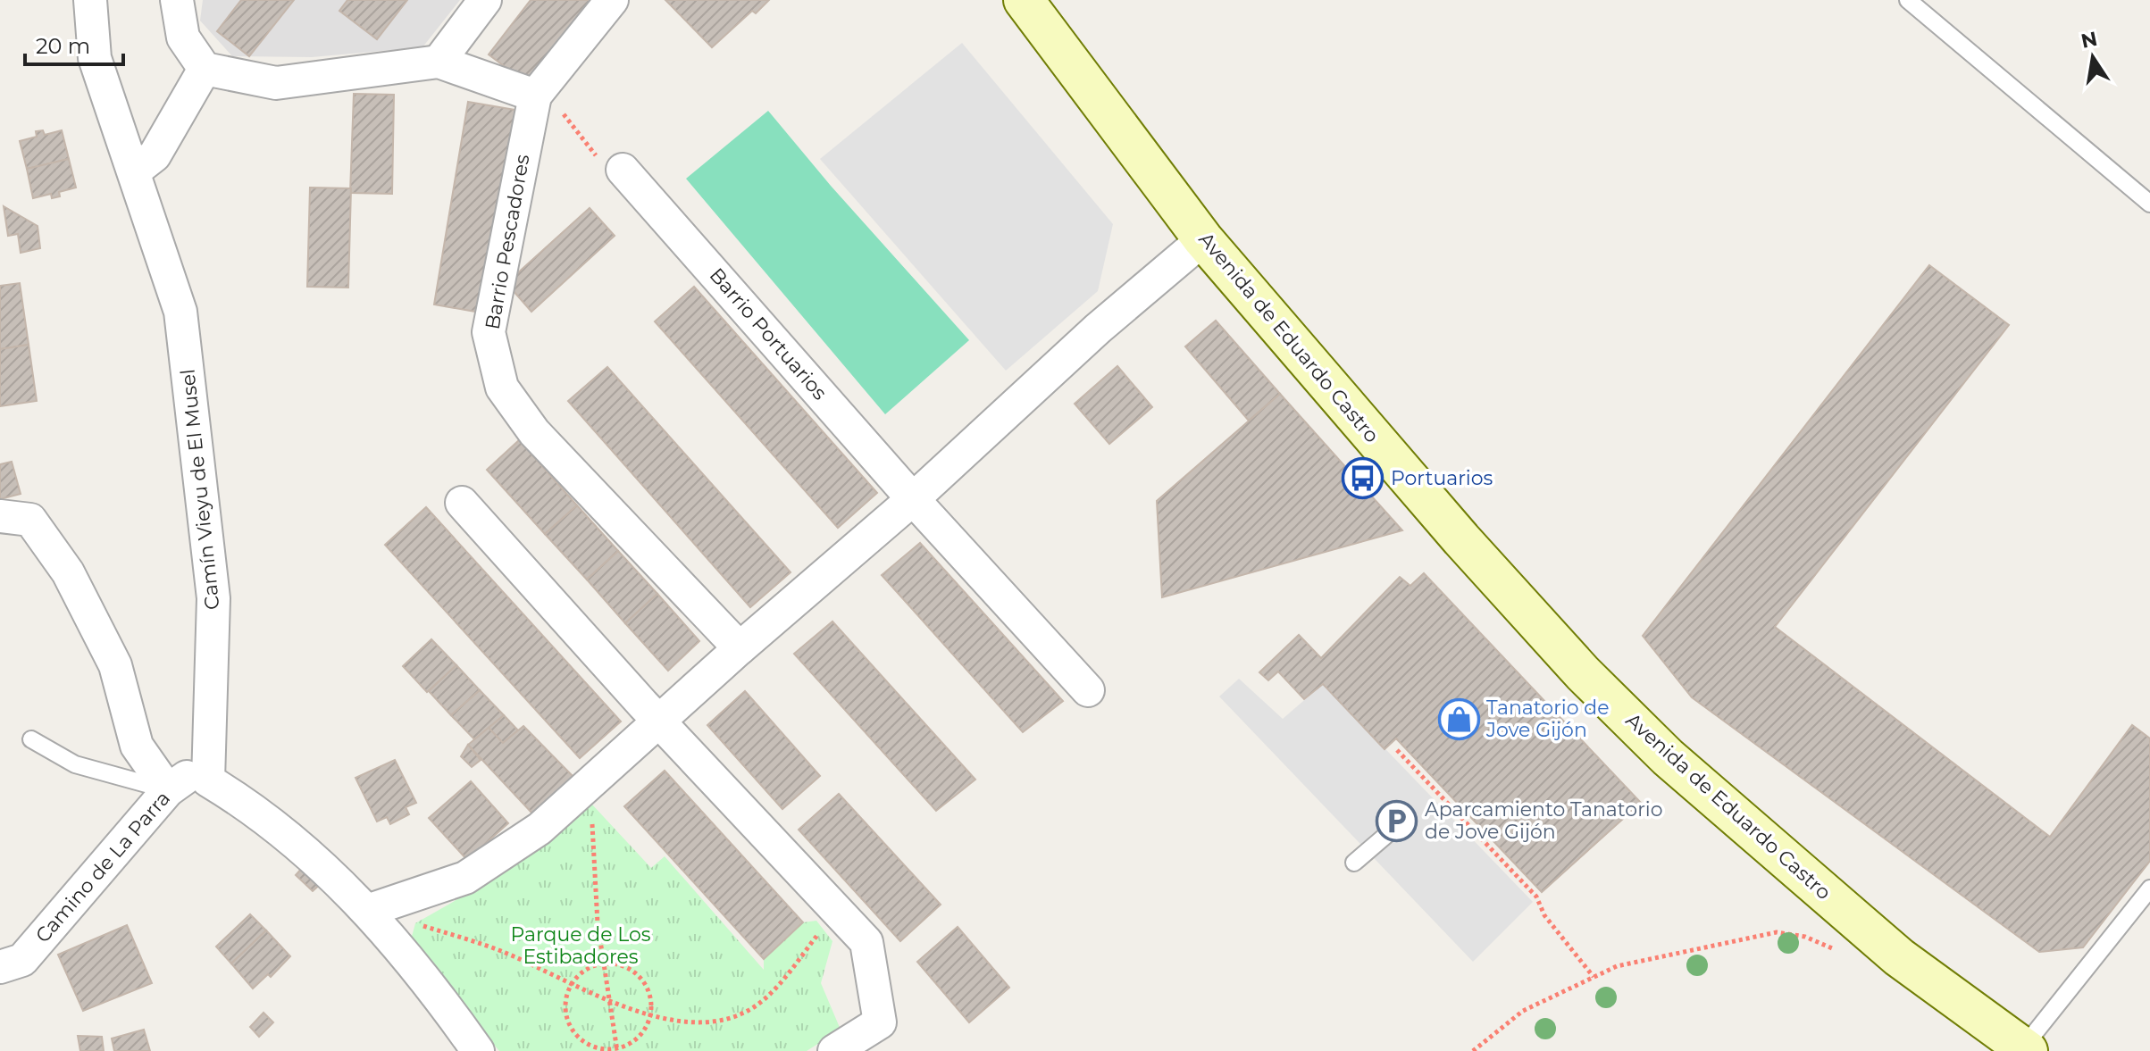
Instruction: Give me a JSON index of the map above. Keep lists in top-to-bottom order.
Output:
{
  "streets": {
    "street": [
      "Barrio Pescadores",
      "Barrio Portuarios",
      "Avenida de Eduardo Castro",
      "Camín Vieyu de El Musel",
      "Camino de La Parra"
    ]
  },
  "crossings": [
    ["Camín Vieyu de El Musel", "Camino de La Parra"]
  ],
  "parks": ["Parque de Los Estibadores"],
  "places": {
    "bus stop": ["Portuarios"],
    "shop": ["Tanatorio de Jove Gijón"],
    "parking": ["Aparcamiento Tanatorio de Jove Gijón"]
  },
  "scale_bar": "20 m",
  "north": "top"
}
